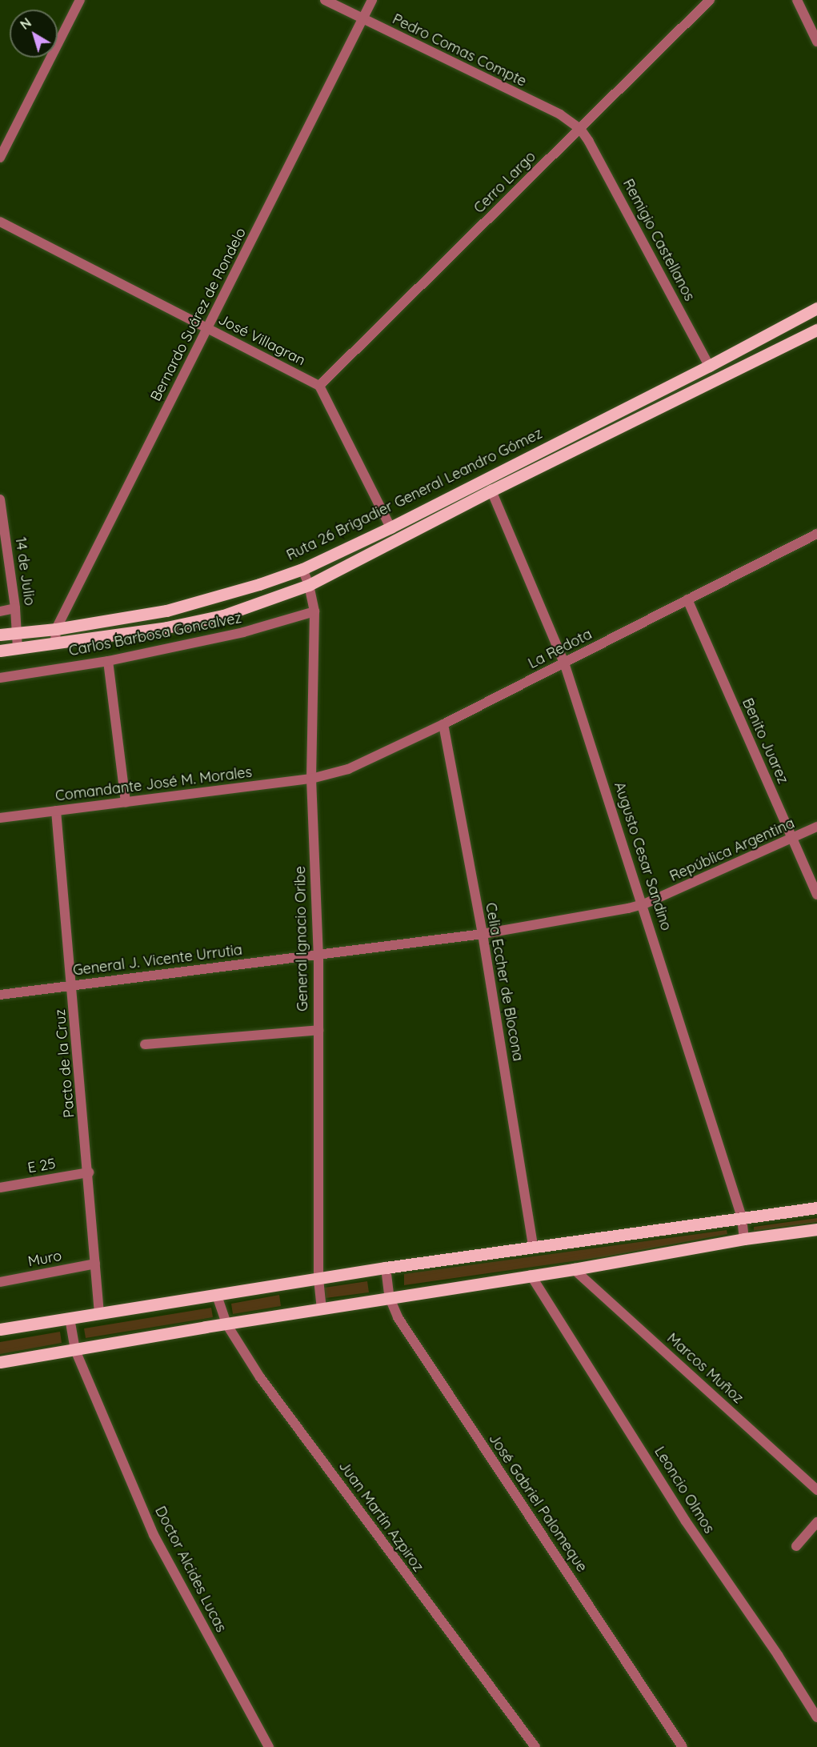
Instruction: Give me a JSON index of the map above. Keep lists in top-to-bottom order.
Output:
{
  "streets": {
    "main road": ["Ruta 26 Brigadier General Leandro Gómez"],
    "street": [
      "Pedro Comas Compte",
      "Cerro Largo",
      "Remigio Castellanos",
      "Bernardo Suárez de Rondelo",
      "José Villagran",
      "14 de Julio",
      "Carlos Barbosa Goncalvez",
      "La Redota",
      "Benito Juarez",
      "Comandante José M. Morales",
      "República Argentina",
      "Augusto Cesar Sandino",
      "General Ignacio Oribe",
      "General J. Vicente Urrutia",
      "Celia Eccher de Blocona",
      "Pacto de la Cruz",
      "E 25",
      "Muro",
      "Marcos Muñoz",
      "Leoncio Olmos",
      "José Gabriel Palomeque",
      "Juan Martín Azpiroz",
      "Doctor Alcides Lucas"
    ]
  },
  "crossings": [
    ["Pedro Comas Compte", "Cerro Largo"],
    ["Pedro Comas Compte", "Remigio Castellanos"],
    ["Pedro Comas Compte", "Bernardo Suárez de Rondelo"],
    ["Cerro Largo", "Remigio Castellanos"],
    ["Cerro Largo", "José Villagran"],
    ["Remigio Castellanos", "Ruta 26 Brigadier General Leandro Gómez"],
    ["Bernardo Suárez de Rondelo", "José Villagran"],
    ["Bernardo Suárez de Rondelo", "Ruta 26 Brigadier General Leandro Gómez"],
    ["Ruta 26 Brigadier General Leandro Gómez", "14 de Julio"],
    ["Ruta 26 Brigadier General Leandro Gómez", "Augusto Cesar Sandino"],
    ["Ruta 26 Brigadier General Leandro Gómez", "General Ignacio Oribe"],
    ["Carlos Barbosa Goncalvez", "General Ignacio Oribe"],
    ["La Redota", "Benito Juarez"],
    ["La Redota", "Comandante José M. Morales"],
    ["La Redota", "Augusto Cesar Sandino"],
    ["La Redota", "General Ignacio Oribe"],
    ["La Redota", "Celia Eccher de Blocona"],
    ["Benito Juarez", "República Argentina"],
    ["Comandante José M. Morales", "General Ignacio Oribe"],
    ["Comandante José M. Morales", "Pacto de la Cruz"],
    ["República Argentina", "Augusto Cesar Sandino"],
    ["República Argentina", "General Ignacio Oribe"],
    ["República Argentina", "General J. Vicente Urrutia"],
    ["República Argentina", "Celia Eccher de Blocona"],
    ["General Ignacio Oribe", "General J. Vicente Urrutia"],
    ["General J. Vicente Urrutia", "Pacto de la Cruz"],
    ["Pacto de la Cruz", "E 25"],
    ["Pacto de la Cruz", "Muro"]
  ],
  "north": "top left"
}
